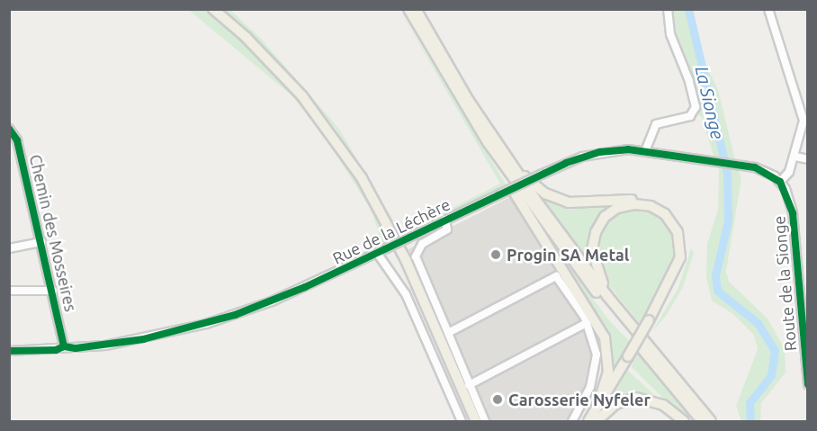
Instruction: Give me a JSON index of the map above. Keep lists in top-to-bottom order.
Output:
{
  "streets": {
    "street": ["Rue de la Léchère", "Chemin des Mosseires", "Route de la Sionge"]
  },
  "crossings": [
    ["Rue de la Léchère", "Chemin des Mosseires"],
    ["Rue de la Léchère", "Route de la Sionge"]
  ],
  "water": ["La Sionge"],
  "places": ["Progin SA Metal", "Carosserie Nyfeler"]
}
